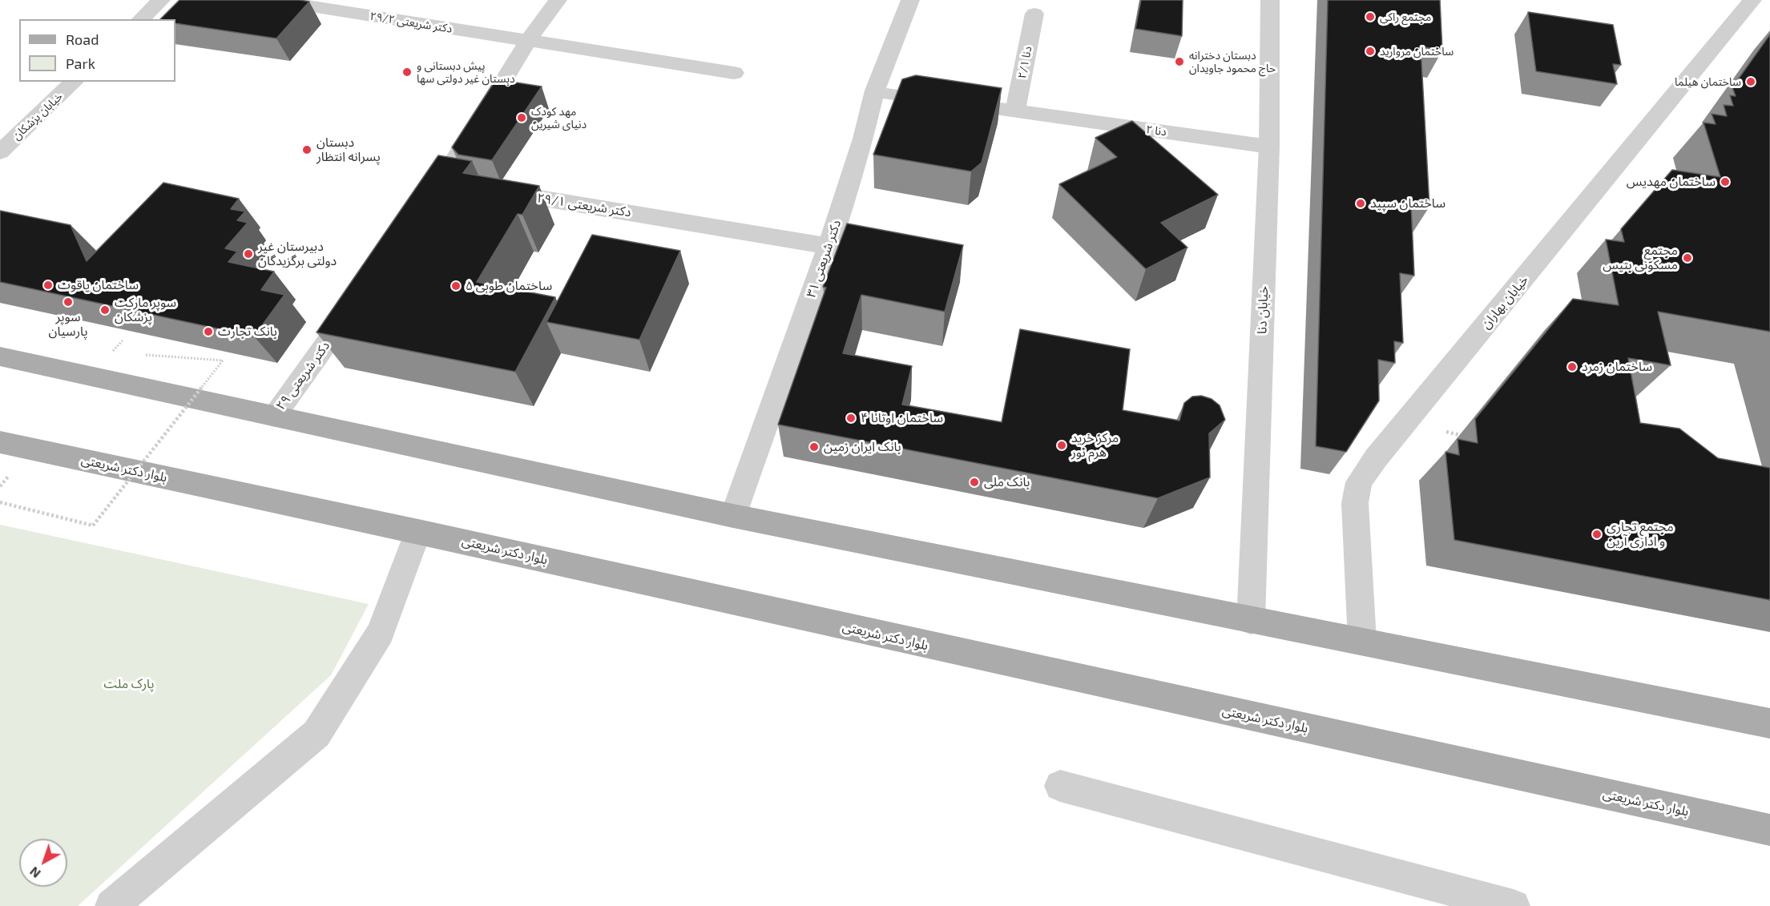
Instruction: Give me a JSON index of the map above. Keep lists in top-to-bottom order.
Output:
{
  "streets": {
    "main road": ["بلوار دکتر شریعتی"],
    "street": [
      "۲۹/۲ دکتر شریعتی",
      "۲/۱ دنا",
      "خیابان پزشکان",
      "۲ دنا",
      "۲۹/۱ دکتر شریعتی",
      "۳۱ دکتر شریعتی",
      "خیابان بهاران",
      "خیابان دنا",
      "۲۹ دکتر شریعتی"
    ]
  },
  "crossings": [
    ["۲/۱ دنا", "۲ دنا"],
    ["۲ دنا", "خیابان دنا"],
    ["۲۹/۱ دکتر شریعتی", "۳۱ دکتر شریعتی"]
  ],
  "parks": ["پارک ملت"],
  "places": [
    "مجتمع راکی",
    "ساختمان مروارید",
    "دبستان دخترانه حاج محمود جاویدان",
    "پیش دبستانی و دبستان غیر دولتی سها",
    "ساختمان هیلما",
    "مهد کودک دنیای شیرین",
    "دبستان پسرانه انتظار",
    "ساختمان مهدیس",
    "ساختمان سپید",
    "دبیرستان غیر دولتی برگزیدگان",
    "مجتمع مسکونی بتیس",
    "ساختمان یاقوت",
    "ساختمان طوبی ۵",
    "سوپر پارسیان",
    "سوپر مارکت پزشکان",
    "بانک تجارت",
    "ساختمان زمرد",
    "ساختمان اوتانا ۴",
    "مرکز خرید هرم نور",
    "بانک ایران زمین",
    "بانک ملی",
    "مجتمع تجاری و اداری آرین"
  ],
  "legend": ["Road", "Park"],
  "north": "bottom left"
}
